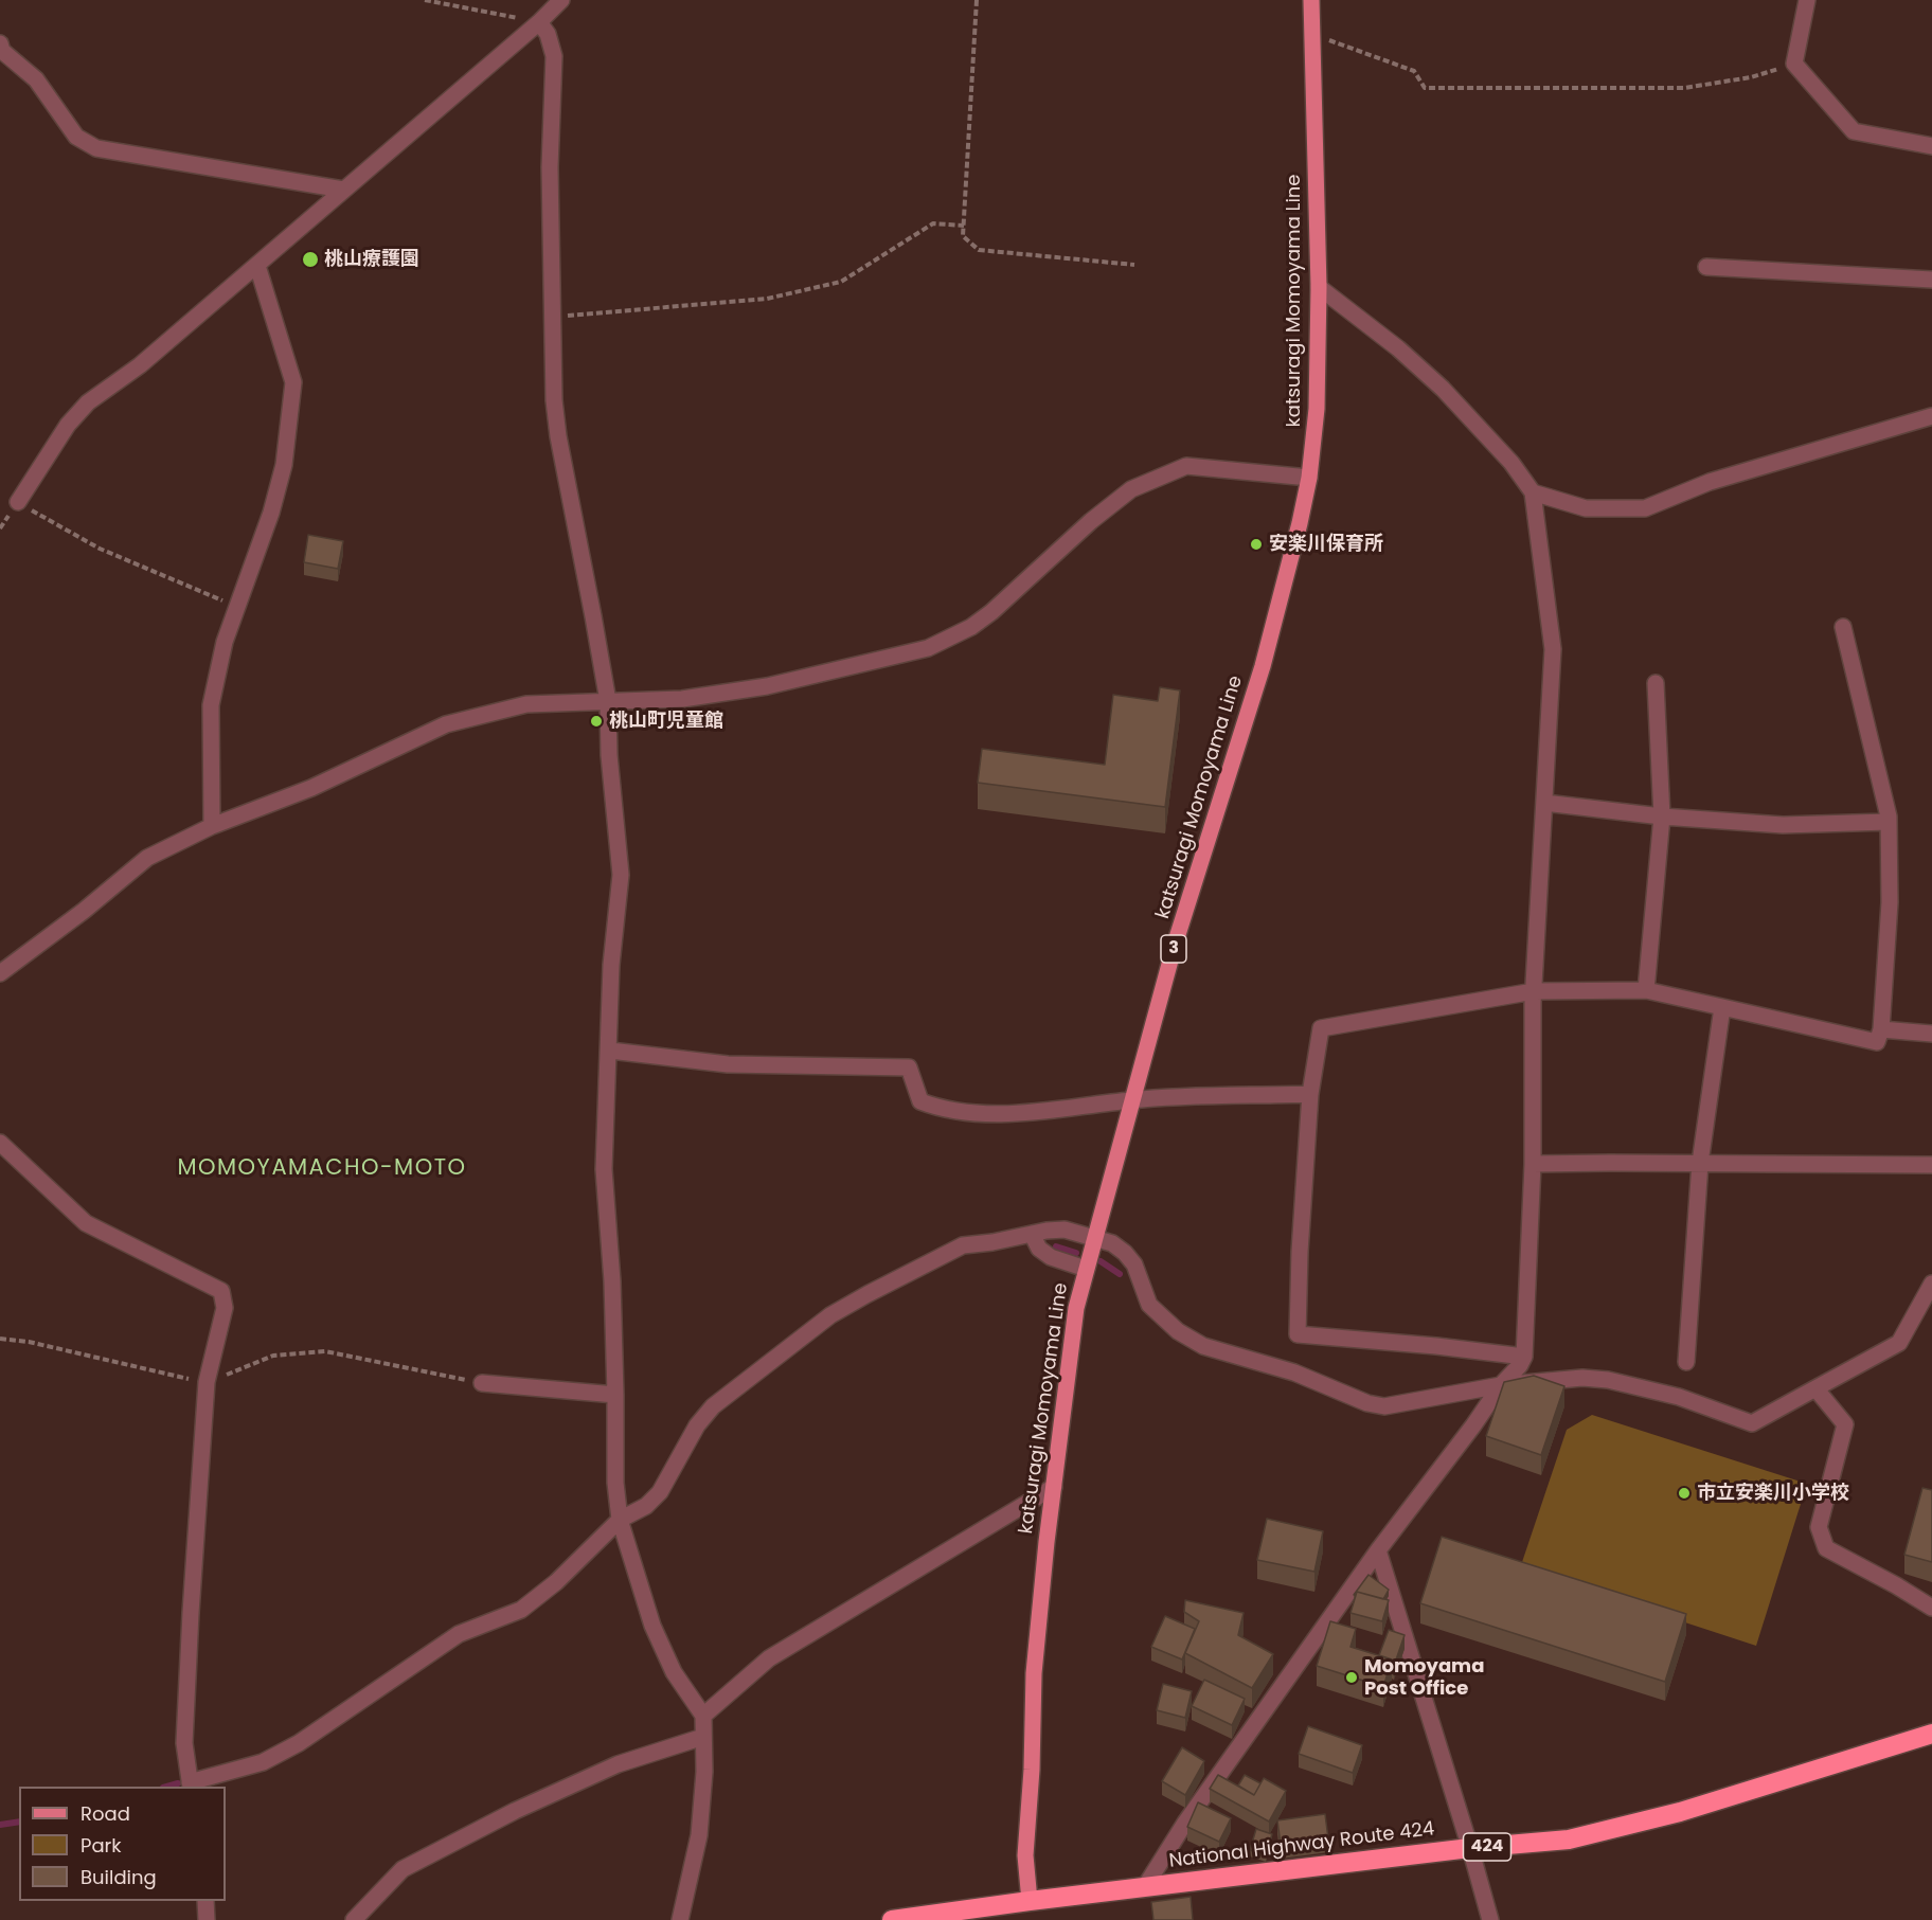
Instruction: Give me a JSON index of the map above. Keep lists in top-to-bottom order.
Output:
{
  "streets": {
    "highway": ["National Highway Route 424", "424"],
    "main road": ["katsuragi Momoyama Line", "3"]
  },
  "crossings": [
    ["katsuragi Momoyama Line", "National Highway Route 424"]
  ],
  "districts": ["MOMOYAMACHO-MOTO"],
  "places": [
    "桃山療護園",
    "安楽川保育所",
    "桃山町児童館",
    "市立安楽川小学校",
    "Momoyama Post Office"
  ],
  "legend": ["Road", "Park", "Building"]
}
